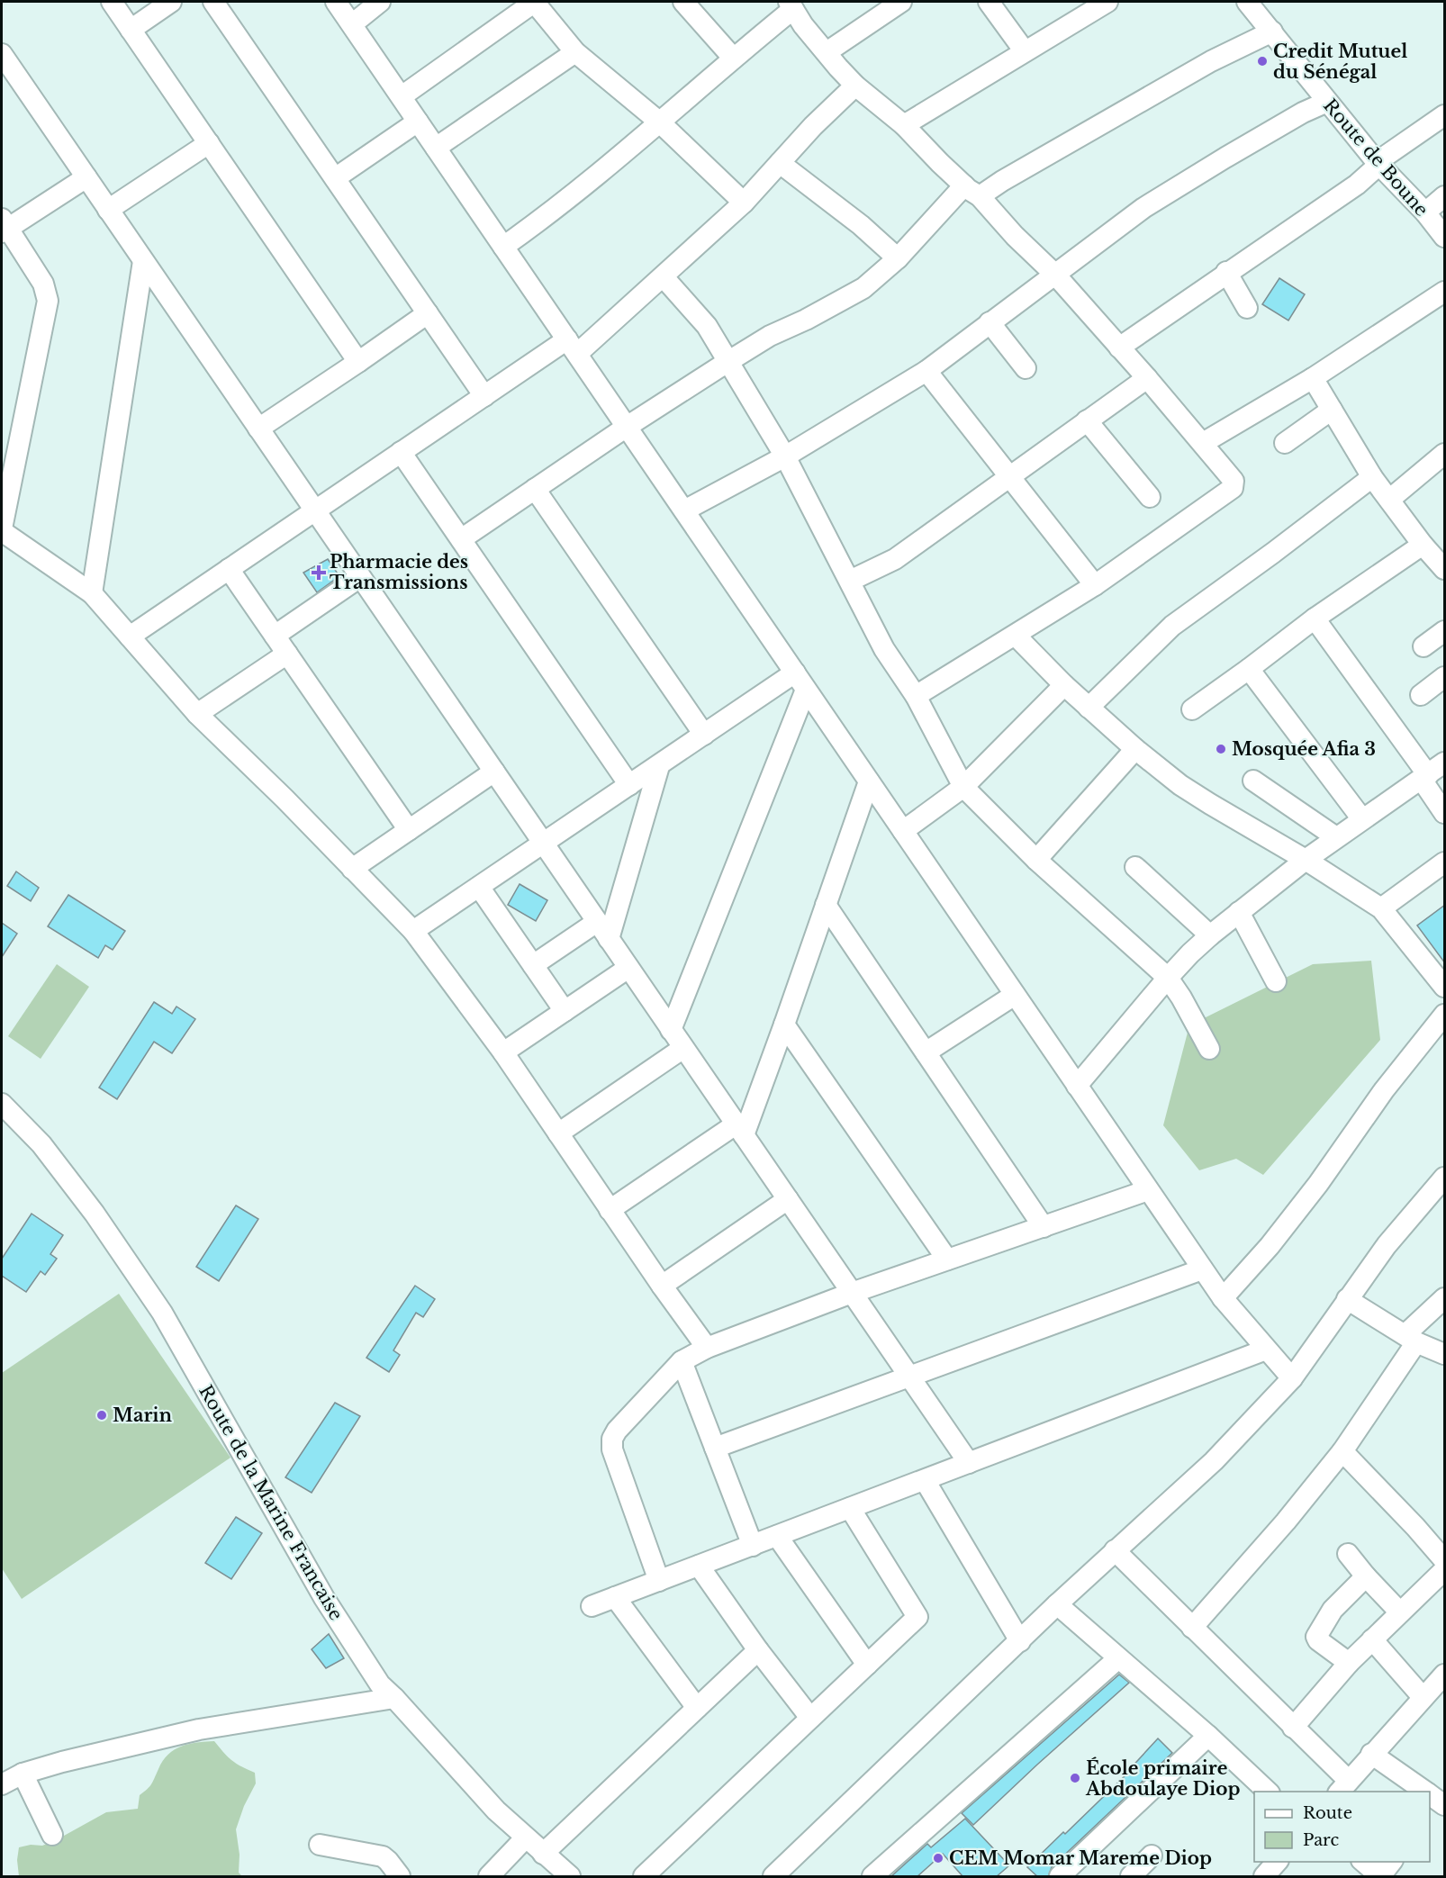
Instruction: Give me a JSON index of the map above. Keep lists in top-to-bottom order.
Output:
{
  "streets": {
    "street": ["Route de Boune", "Route de la Marine Francaise"]
  },
  "places": {
    "other": [
      "Credit Mutuel du Sénégal",
      "Mosquée Afia 3",
      "Marin",
      "École primaire Abdoulaye Diop",
      "CEM Momar Mareme Diop"
    ],
    "health": ["Pharmacie des Transmissions"]
  },
  "legend": ["Route", "Parc"]
}
